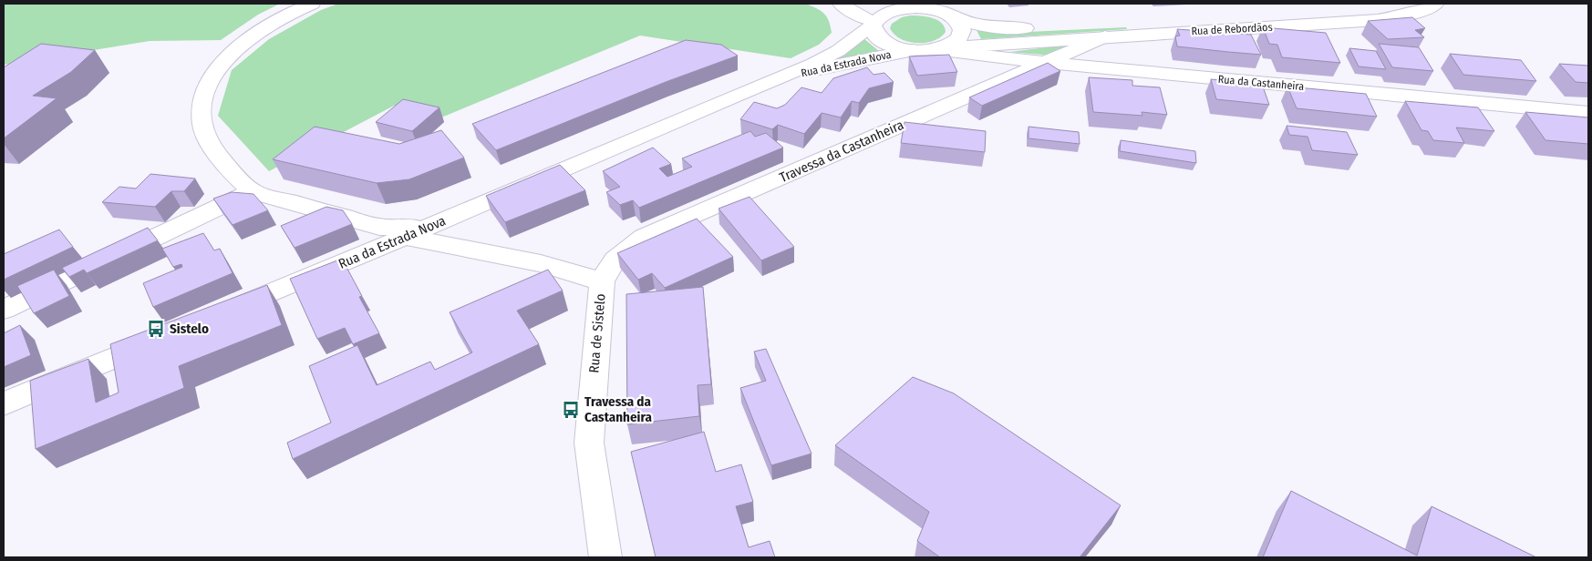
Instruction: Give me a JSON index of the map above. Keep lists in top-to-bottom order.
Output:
{
  "streets": {
    "street": [
      "Rua de Rebordãos",
      "Rua da Estrada Nova",
      "Rua da Castanheira",
      "Travessa da Castanheira",
      "Rua de Sistelo"
    ]
  },
  "crossings": [
    ["Rua de Rebordãos", "Rua da Estrada Nova"],
    ["Rua de Rebordãos", "Rua da Castanheira"],
    ["Rua de Rebordãos", "Travessa da Castanheira"],
    ["Rua da Estrada Nova", "Rua de Sistelo"],
    ["Rua da Castanheira", "Travessa da Castanheira"],
    ["Travessa da Castanheira", "Rua de Sistelo"]
  ],
  "places": {
    "bus stop": ["Sistelo", "Travessa da Castanheira"]
  }
}
